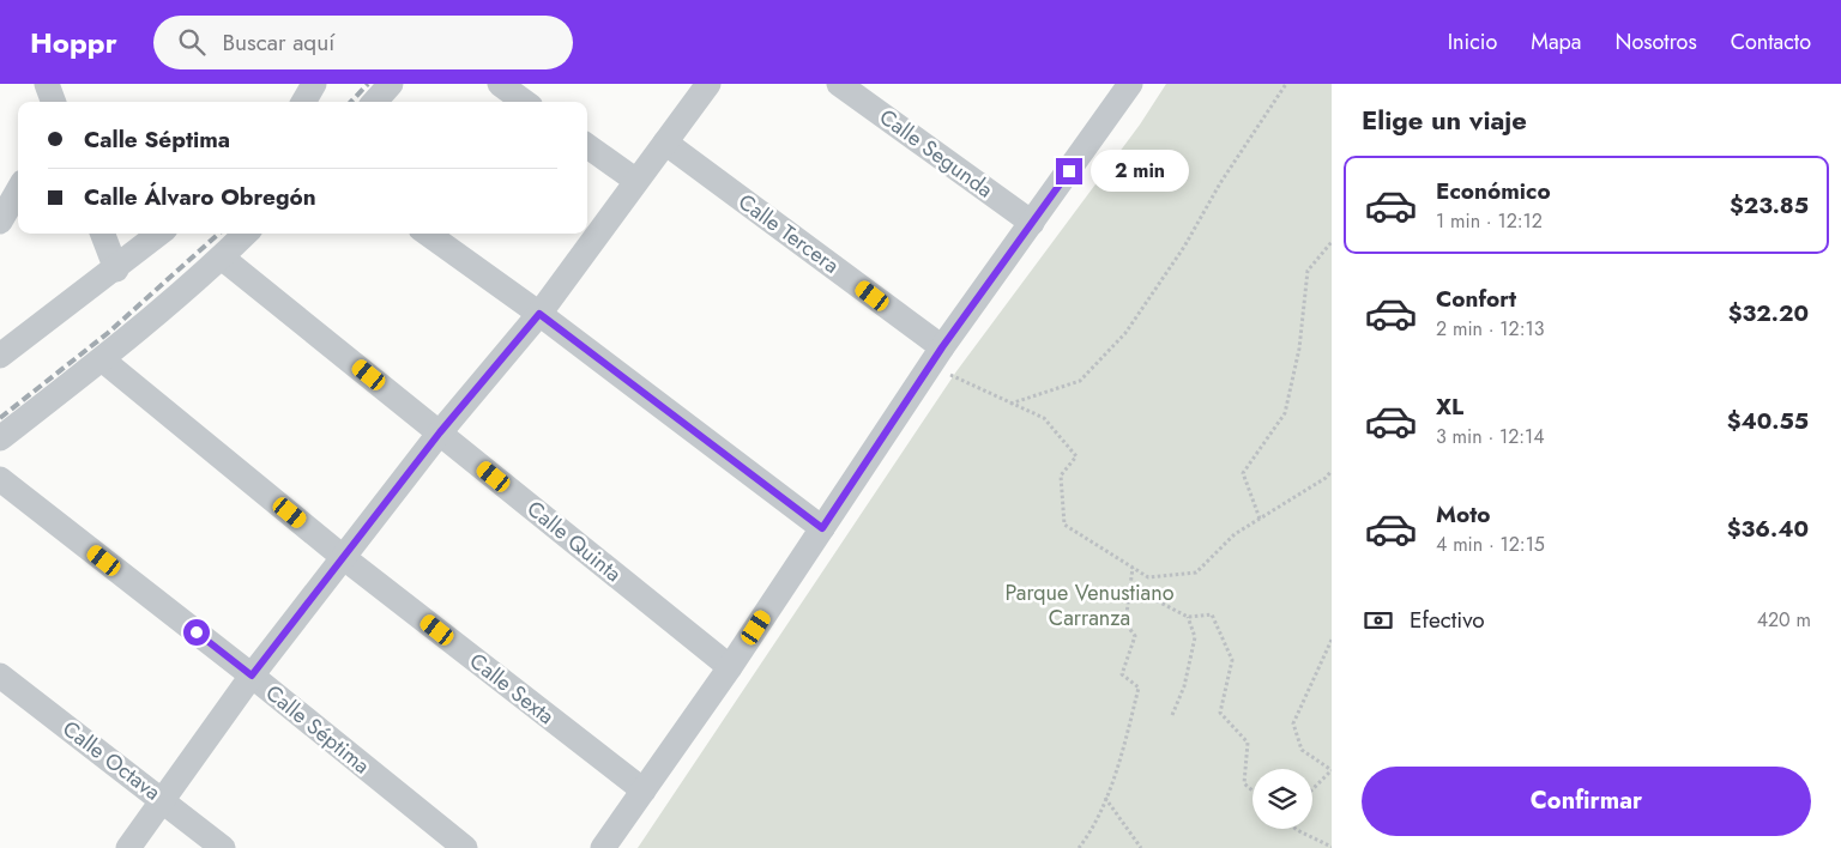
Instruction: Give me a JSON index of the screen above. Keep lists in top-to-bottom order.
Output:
{
  "streets": {
    "street": [
      "Calle Segunda",
      "Calle Tercera",
      "Calle Quinta",
      "Calle Sexta",
      "Calle Séptima",
      "Calle Octava"
    ]
  },
  "parks": ["Parque Venustiano Carranza"],
  "page": {
    "header": "Hoppr",
    "search": "Buscar aquí",
    "nav": [
      "Inicio",
      "Mapa",
      "Nosotros",
      "Contacto"
    ],
    "heading": "Elige un viaje",
    "banner": ["Calle Séptima", "Calle Álvaro Obregón"],
    "bubble": "2 min",
    "list": [
      {
        "name": "Económico",
        "note": "1 min · 12:12",
        "value": "$23.85"
      },
      {
        "name": "Confort",
        "note": "2 min · 12:13",
        "value": "$32.20"
      },
      {
        "name": "XL",
        "note": "3 min · 12:14",
        "value": "$40.55"
      },
      {
        "name": "Moto",
        "note": "4 min · 12:15",
        "value": "$36.40"
      }
    ],
    "pay": ["Efectivo", "420 m"],
    "buttons": "Confirmar"
  }
}
